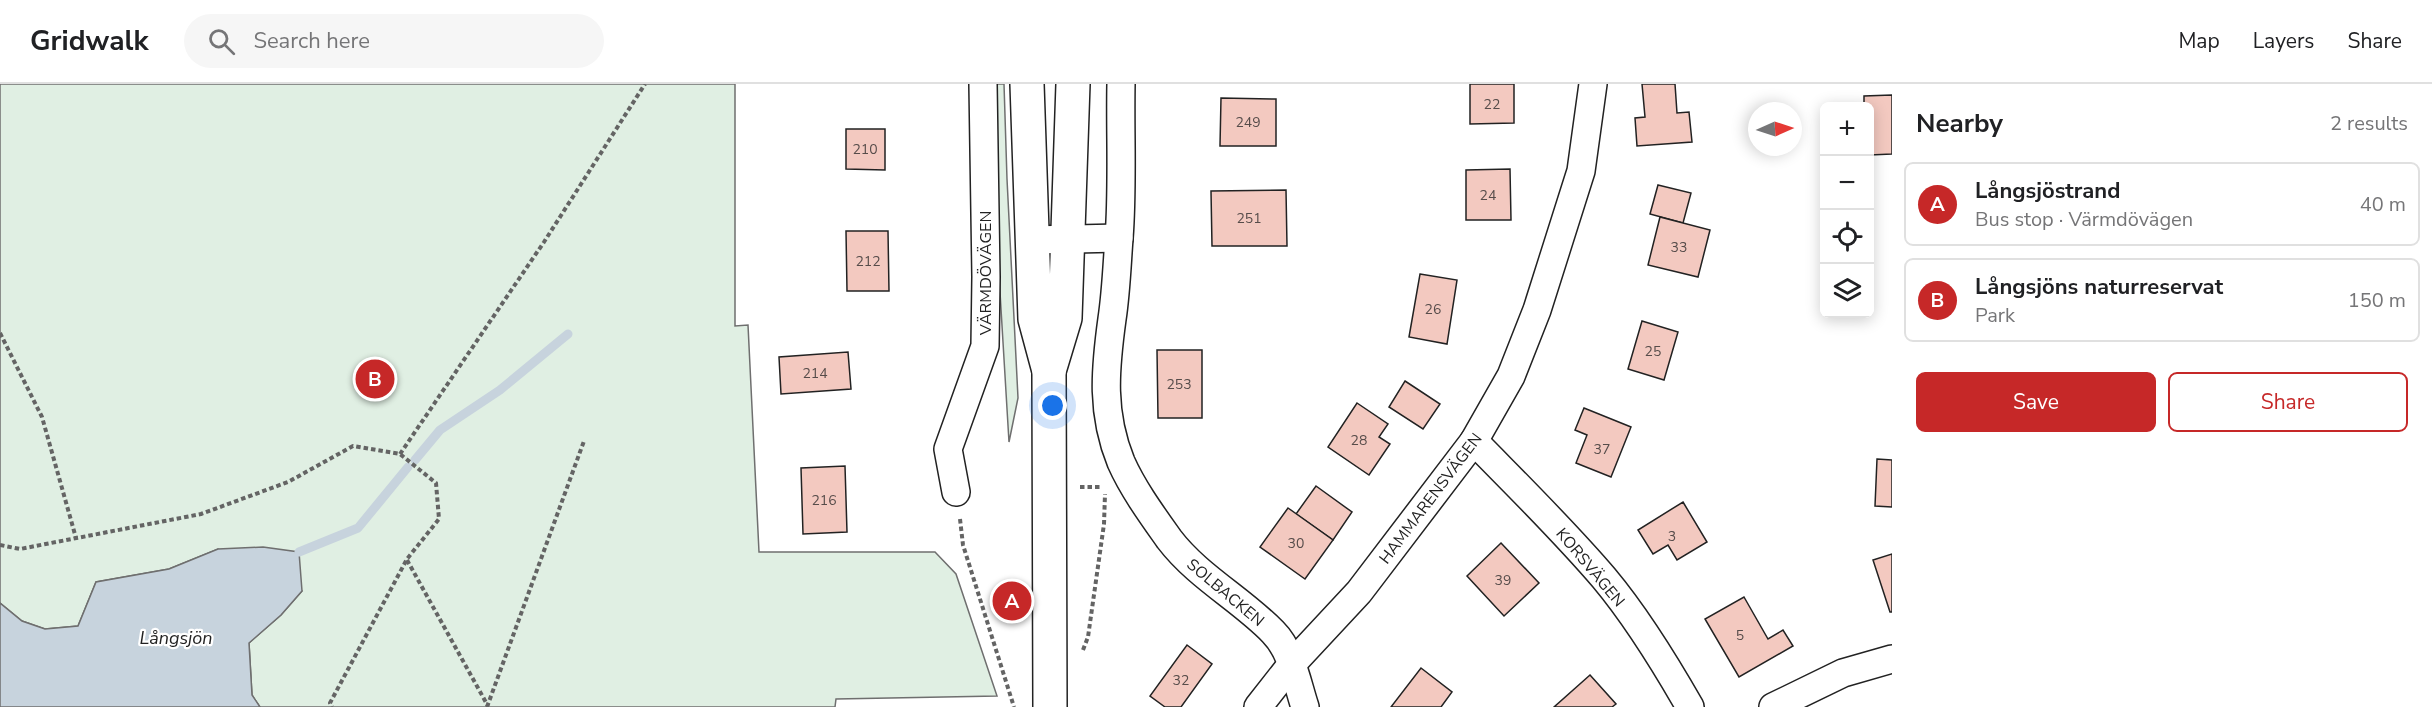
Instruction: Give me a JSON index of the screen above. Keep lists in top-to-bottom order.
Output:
{
  "streets": {
    "street": [
      "VÄRMDÖVÄGEN",
      "HAMMARENSVÄGEN",
      "KORSVÄGEN",
      "SOLBACKEN"
    ]
  },
  "crossings": [
    ["HAMMARENSVÄGEN", "KORSVÄGEN"],
    ["HAMMARENSVÄGEN", "SOLBACKEN"]
  ],
  "water": ["Långsjön"],
  "house_numbers": [
    "22",
    "249",
    "210",
    "24",
    "251",
    "33",
    "212",
    "26",
    "25",
    "214",
    "253",
    "28",
    "37",
    "216",
    "3",
    "30",
    "39",
    "5",
    "32"
  ],
  "north": "right",
  "page": {
    "header": "Gridwalk",
    "search": "Search here",
    "nav": ["Map", "Layers", "Share"],
    "heading": ["Nearby", "2 results"],
    "map_buttons": ["+", "−"],
    "list": [
      {
        "mark": "A",
        "name": "Långsjöstrand",
        "note": "Bus stop · Värmdövägen",
        "value": "40 m"
      },
      {
        "mark": "B",
        "name": "Långsjöns naturreservat",
        "note": "Park",
        "value": "150 m"
      }
    ],
    "buttons": ["Save", "Share"],
    "pins": ["B", "A"]
  }
}
